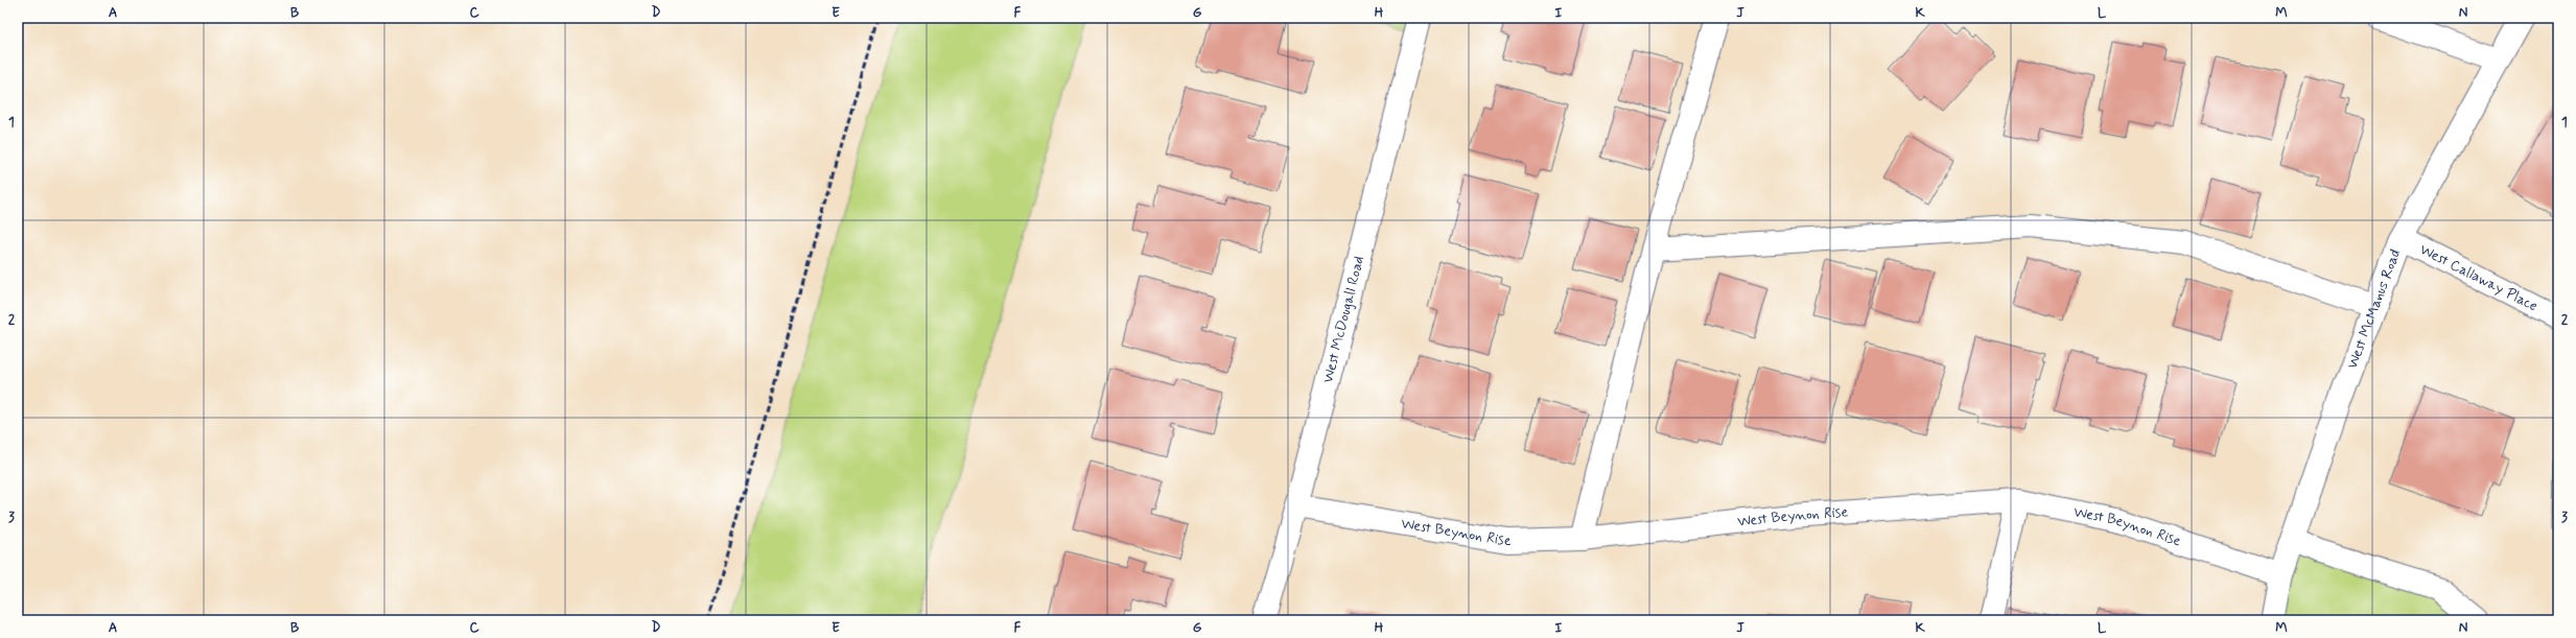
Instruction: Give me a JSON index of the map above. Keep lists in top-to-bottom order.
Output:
{
  "streets": {
    "street": [
      "West Callaway Place",
      "West McManus Road",
      "West McDougall Road",
      "West Beynon Rise"
    ]
  },
  "crossings": [
    ["West Callaway Place", "West McManus Road"],
    ["West McManus Road", "West Beynon Rise"],
    ["West McDougall Road", "West Beynon Rise"]
  ],
  "grid": {
    "columns": [
      "A",
      "B",
      "C",
      "D",
      "E",
      "F",
      "G",
      "H",
      "I",
      "J",
      "K",
      "L",
      "M",
      "N"
    ],
    "rows": ["1", "2", "3"]
  }
}
